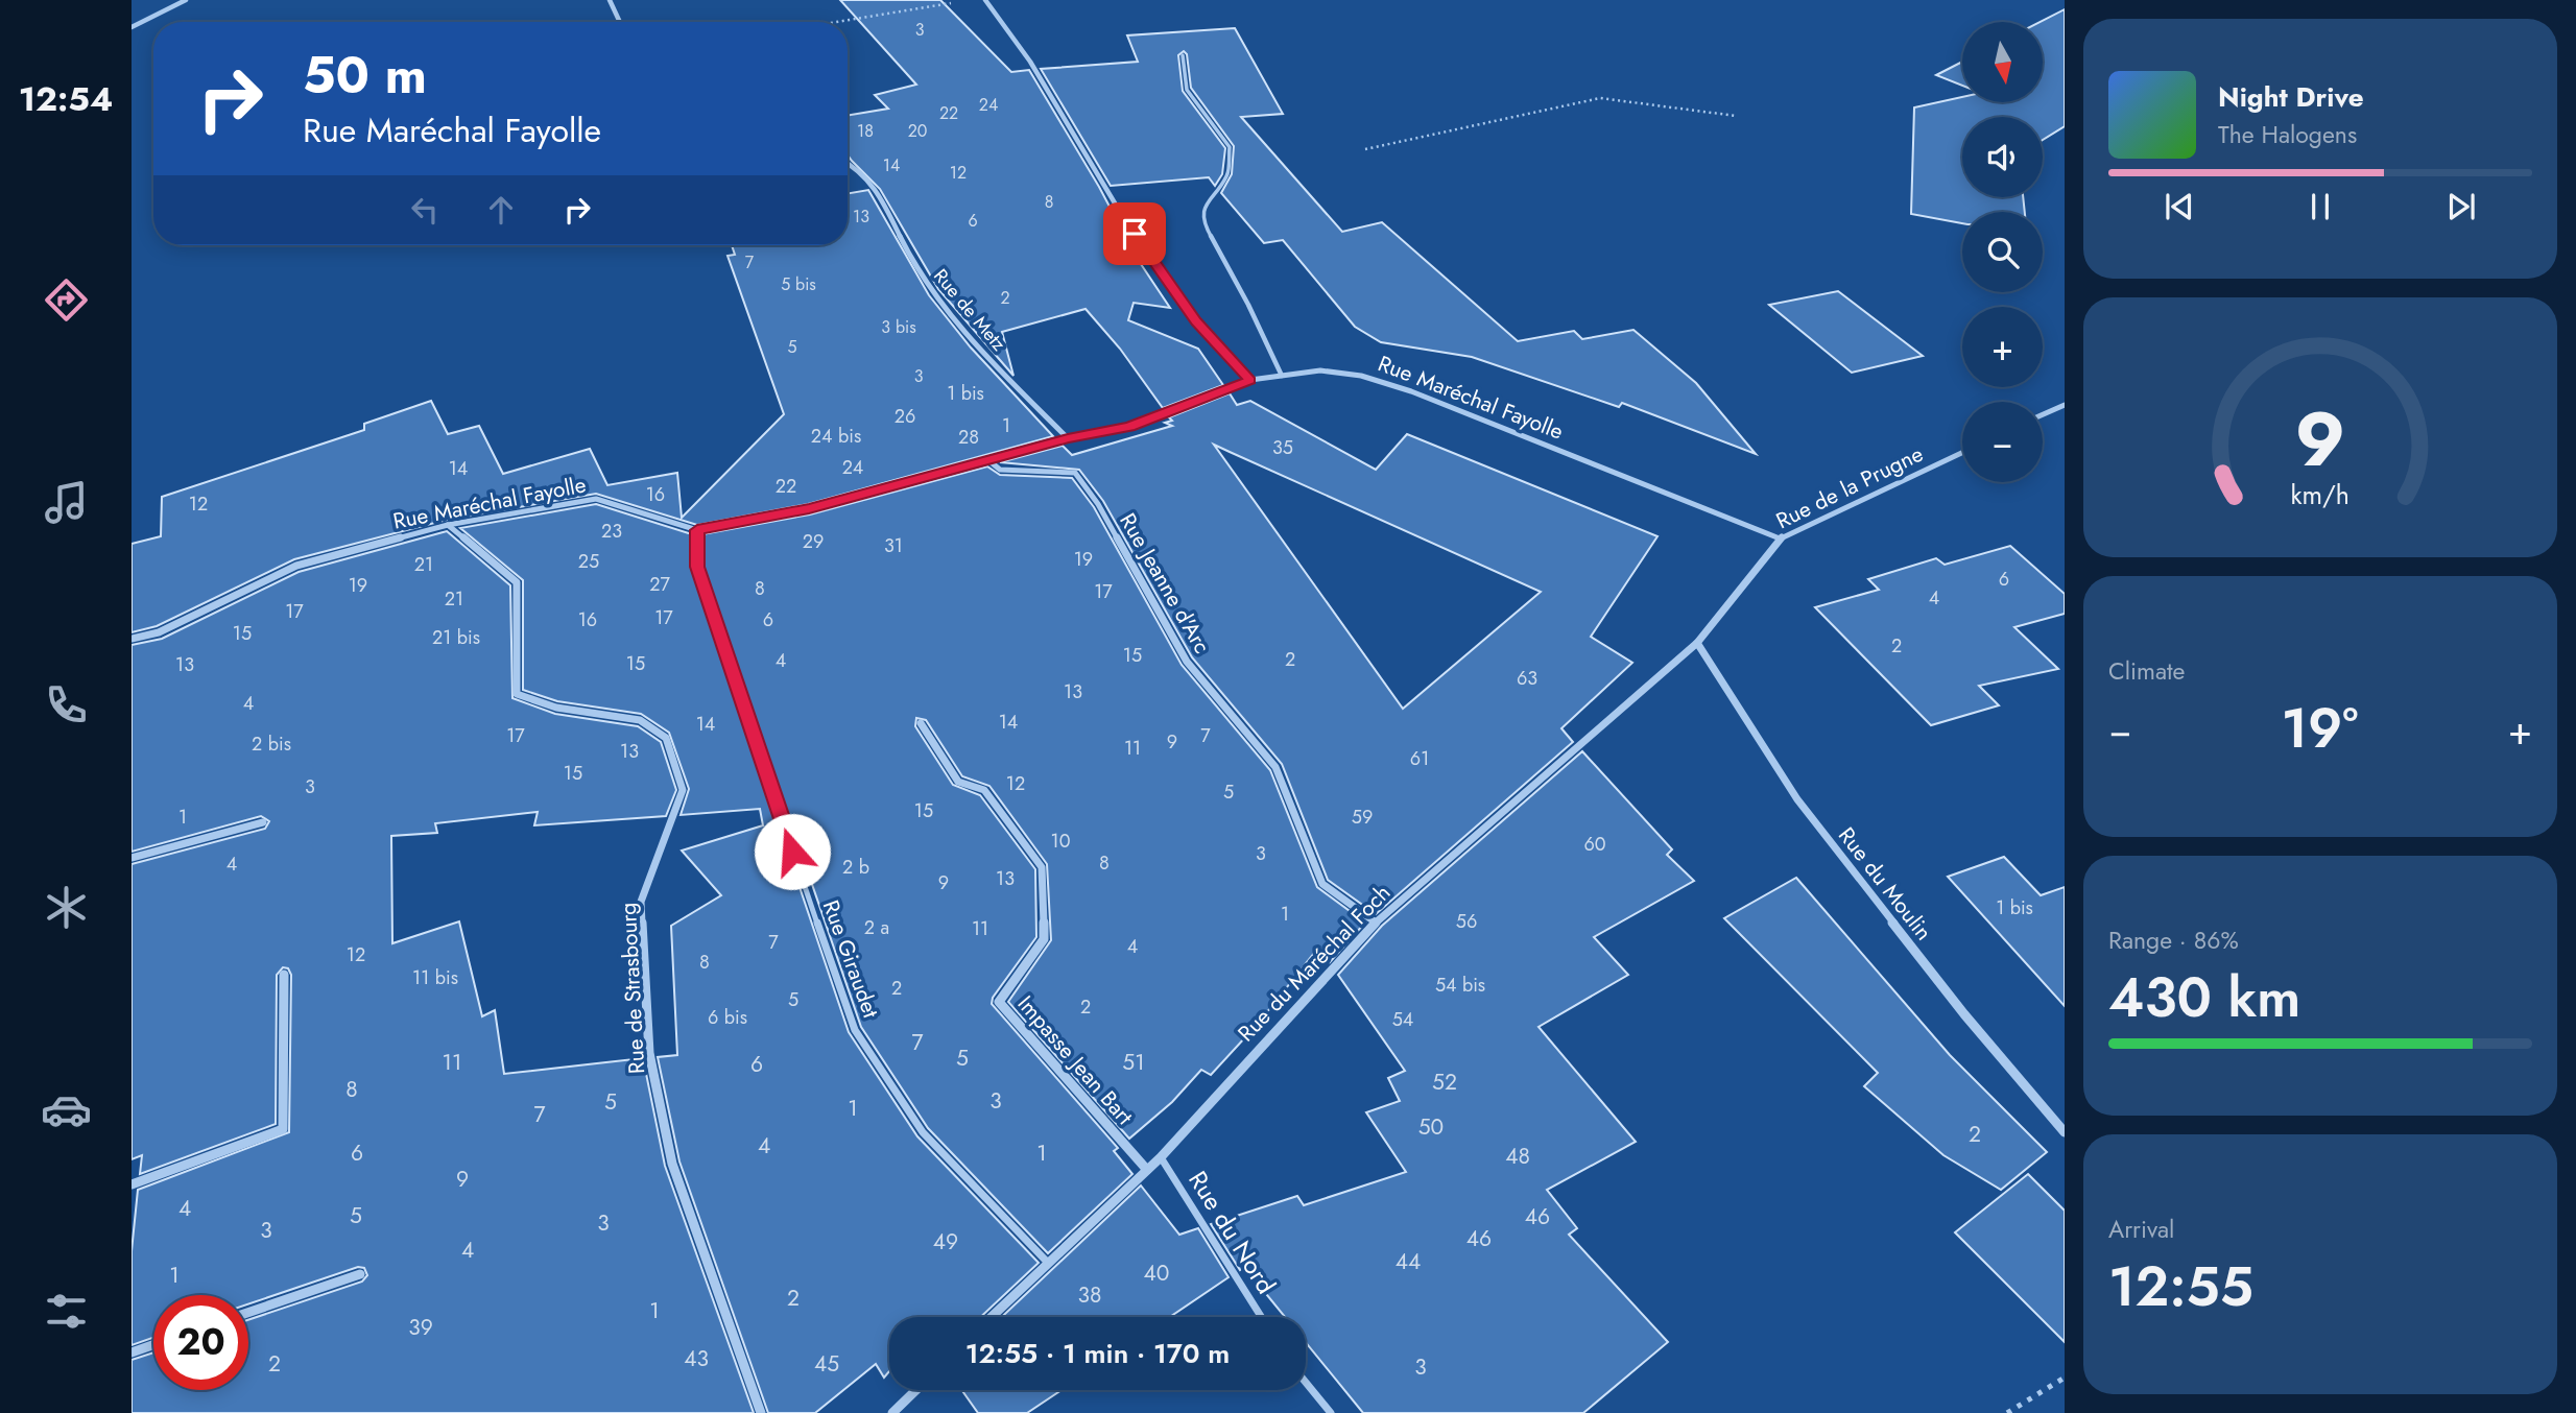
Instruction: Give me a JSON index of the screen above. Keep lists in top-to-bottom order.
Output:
{
  "streets": {
    "street": [
      "Rue de Metz",
      "Rue Maréchal Fayolle",
      "Rue de la Prugne",
      "Rue Jeanne d'Arc",
      "Rue du Moulin",
      "Rue du Maréchal Foch",
      "Rue de Strasbourg",
      "Impasse Jean Bart"
    ],
    "lane": ["Rue Giraudet", "Rue du Nord"]
  },
  "crossings": [
    ["Rue de Metz", "Rue Maréchal Fayolle"],
    ["Rue Maréchal Fayolle", "Rue de la Prugne"],
    ["Rue Maréchal Fayolle", "Rue Jeanne d'Arc"],
    ["Rue Maréchal Fayolle", "Rue Giraudet"],
    ["Rue Maréchal Fayolle", "Rue de Strasbourg"],
    ["Rue de la Prugne", "Rue du Moulin"],
    ["Rue de la Prugne", "Rue du Maréchal Foch"],
    ["Rue Jeanne d'Arc", "Rue du Maréchal Foch"],
    ["Rue du Moulin", "Rue du Maréchal Foch"],
    ["Rue Giraudet", "Rue du Maréchal Foch"],
    ["Rue du Maréchal Foch", "Impasse Jean Bart"],
    ["Rue du Maréchal Foch", "Rue du Nord"]
  ],
  "house_numbers": [
    "3",
    "24",
    "22",
    "18",
    "20",
    "14",
    "12",
    "8",
    "13",
    "6",
    "7",
    "5 bis",
    "2",
    "3 bis",
    "5",
    "3",
    "1 bis",
    "26",
    "1",
    "24 bis",
    "28",
    "35",
    "24",
    "14",
    "22",
    "16",
    "12",
    "23",
    "29",
    "31",
    "19",
    "25",
    "21",
    "6",
    "27",
    "19",
    "8",
    "17",
    "4",
    "21",
    "17",
    "17",
    "16",
    "6",
    "15",
    "21 bis",
    "2",
    "15",
    "2",
    "4",
    "15",
    "13",
    "63",
    "13",
    "4",
    "14",
    "14",
    "17",
    "7",
    "9",
    "2 bis",
    "11",
    "13",
    "61",
    "15",
    "12",
    "3",
    "5",
    "15",
    "1",
    "59",
    "10",
    "60",
    "3",
    "8",
    "4",
    "2 b",
    "13",
    "9",
    "1 bis",
    "1",
    "56",
    "2 a",
    "11",
    "7",
    "4",
    "12",
    "8",
    "11 bis",
    "54 bis",
    "2",
    "5",
    "2",
    "6 bis",
    "54",
    "7",
    "5",
    "11",
    "51",
    "6",
    "52",
    "8",
    "3",
    "5",
    "1",
    "7",
    "50",
    "2",
    "4",
    "6",
    "1",
    "48",
    "9",
    "4",
    "5",
    "46",
    "3",
    "3",
    "46",
    "49",
    "4",
    "44",
    "40",
    "1",
    "38",
    "2",
    "1",
    "39",
    "43",
    "2",
    "45",
    "3"
  ],
  "north": "bottom",
  "page": {
    "tabs": "12:54",
    "map_buttons": ["+", "−"],
    "turn": ["50 m", "Rue Maréchal Fayolle"],
    "song": ["Night Drive", "The Halogens"],
    "tile": [
      "Climate",
      ["Range · 86%", "430 km"],
      ["Arrival", "12:55"]
    ],
    "heat": ["−", "19°", "+"],
    "limit": "20",
    "trip": "12:55 · 1 min · 170 m",
    "gauge": ["9", "km/h"]
  }
}
